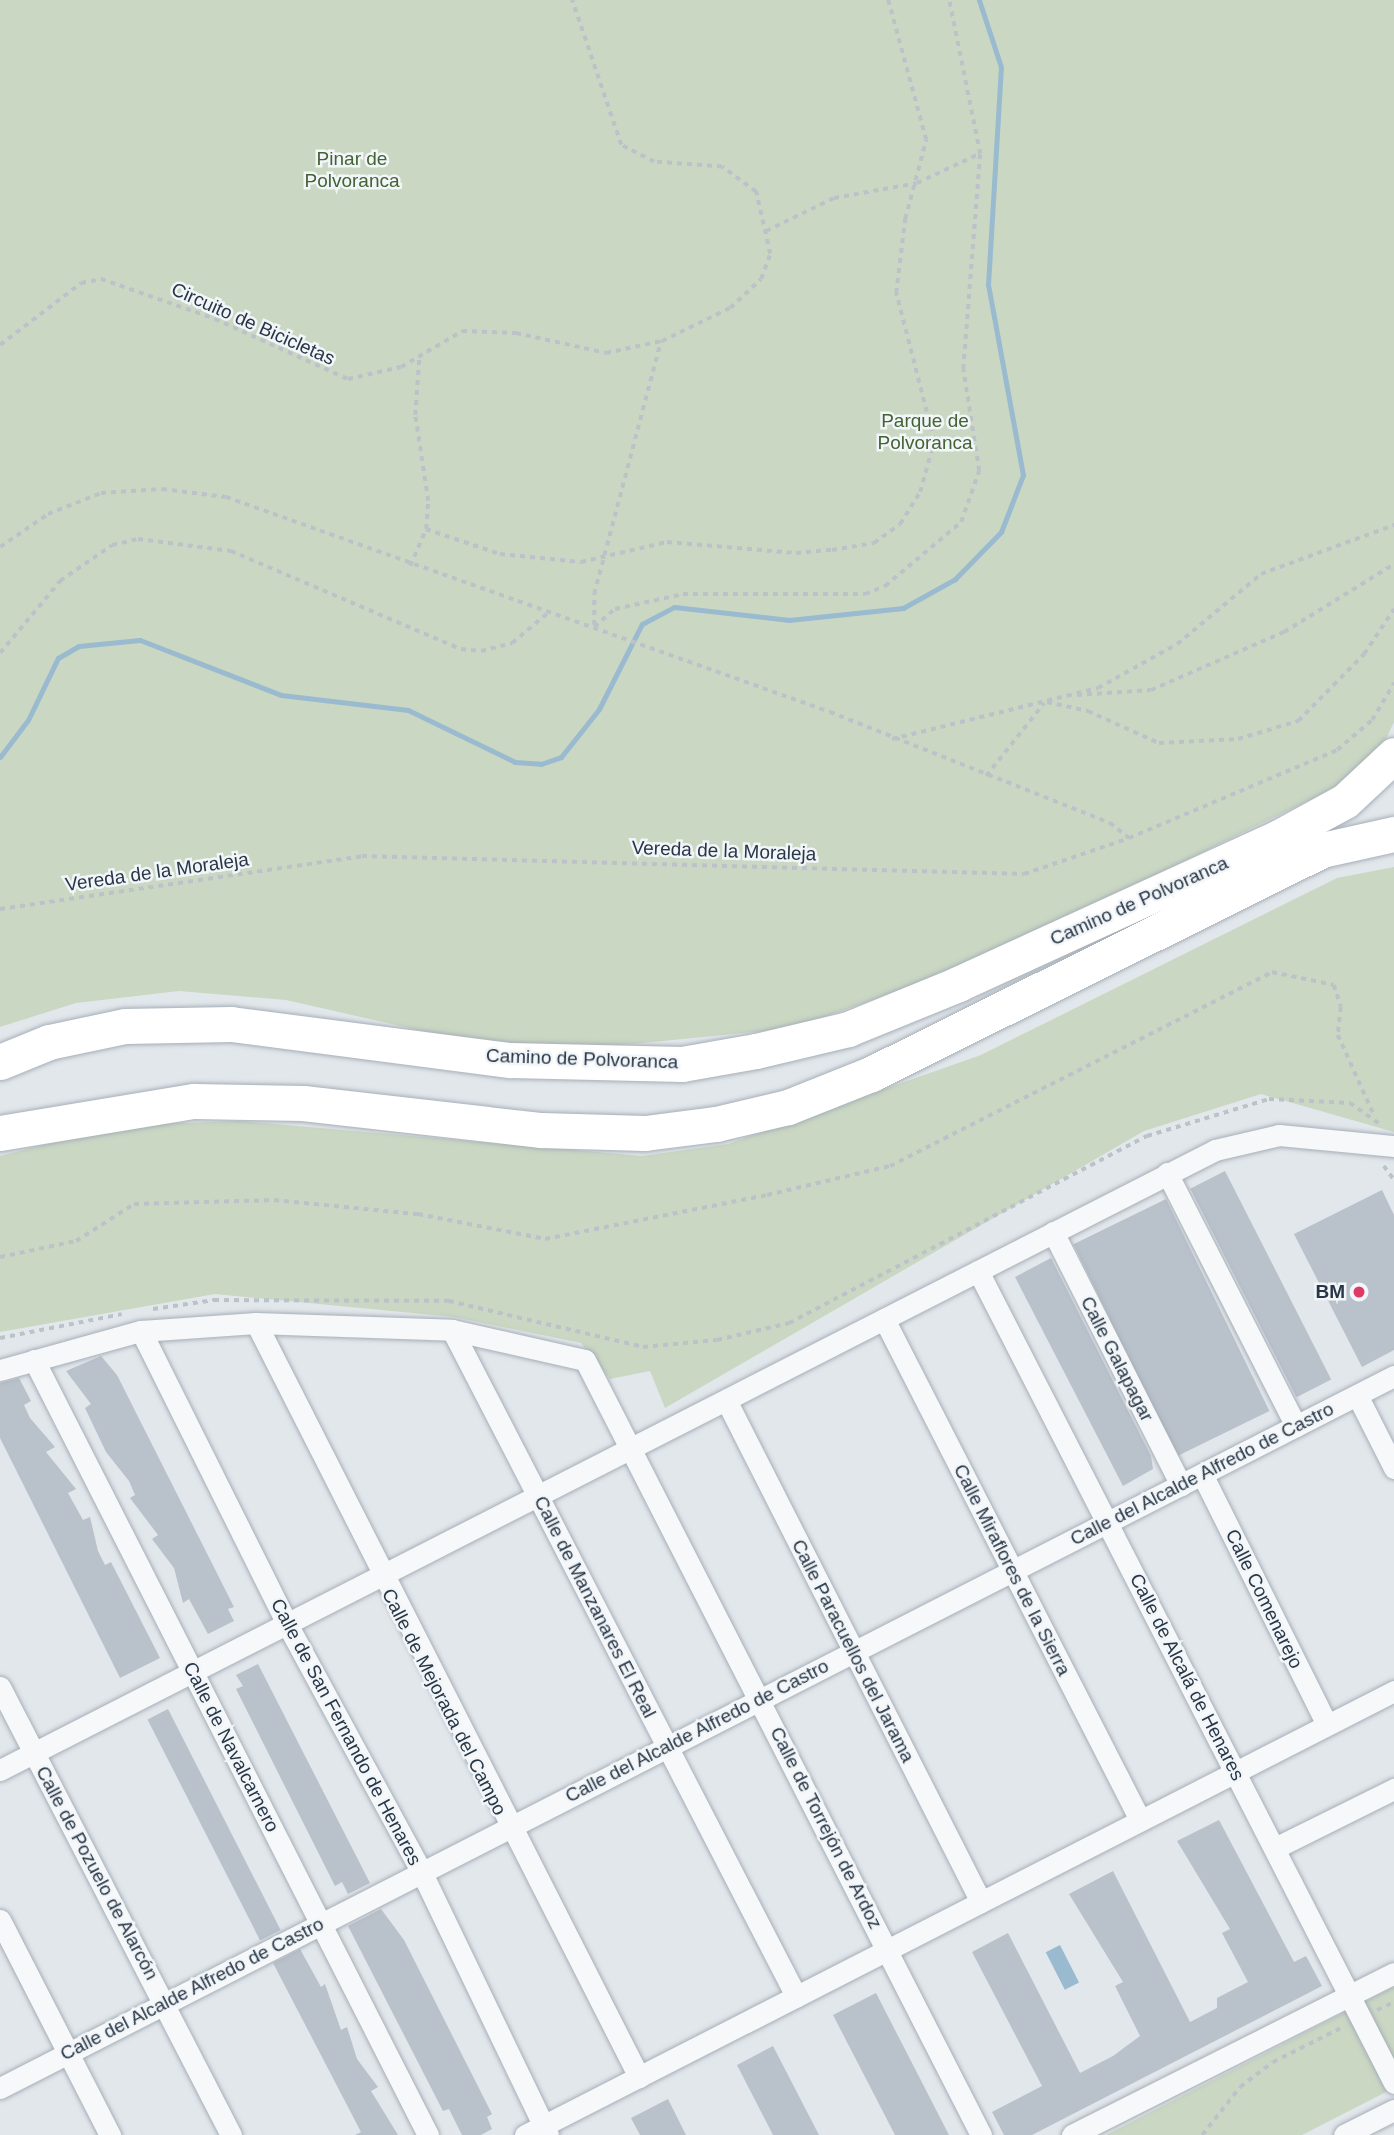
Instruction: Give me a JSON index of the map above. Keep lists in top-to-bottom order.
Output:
{
  "streets": {
    "highway": ["Camino de Polvoranca"],
    "street": [
      "Calle Galapagar",
      "Calle del Alcalde Alfredo de Castro",
      "Calle Miraflores de la Sierra",
      "Calle Comenarejo",
      "Calle de Manzanares El Real",
      "Calle Paracuellos del Jarama",
      "Calle de Alcalá de Henares",
      "Calle de Mejorada del Campo",
      "Calle de San Fernando de Henares",
      "Calle de Navalcarnero",
      "Calle de Torrejón de Ardoz",
      "Calle de Pozuelo de Alarcón"
    ],
    "path": ["Circuito de Bicicletas", "Vereda de la Moraleja"]
  },
  "crossings": [
    ["Calle Galapagar", "Calle del Alcalde Alfredo de Castro"],
    ["Calle del Alcalde Alfredo de Castro", "Calle Miraflores de la Sierra"],
    ["Calle del Alcalde Alfredo de Castro", "Calle Comenarejo"],
    ["Calle del Alcalde Alfredo de Castro", "Calle de Manzanares El Real"],
    ["Calle del Alcalde Alfredo de Castro", "Calle Paracuellos del Jarama"],
    ["Calle del Alcalde Alfredo de Castro", "Calle de Alcalá de Henares"],
    ["Calle del Alcalde Alfredo de Castro", "Calle de Mejorada del Campo"],
    ["Calle del Alcalde Alfredo de Castro", "Calle de San Fernando de Henares"],
    ["Calle del Alcalde Alfredo de Castro", "Calle de Navalcarnero"],
    ["Calle del Alcalde Alfredo de Castro", "Calle de Torrejón de Ardoz"],
    ["Calle del Alcalde Alfredo de Castro", "Calle de Pozuelo de Alarcón"],
    ["Calle de Manzanares El Real", "Calle de Torrejón de Ardoz"],
    ["Calle de Mejorada del Campo", "Calle de Torrejón de Ardoz"],
    ["Calle de San Fernando de Henares", "Calle de Torrejón de Ardoz"],
    ["Calle de Navalcarnero", "Calle de Torrejón de Ardoz"]
  ],
  "parks": ["Pinar de Polvoranca", "Parque de Polvoranca"],
  "places": ["BM"]
}
